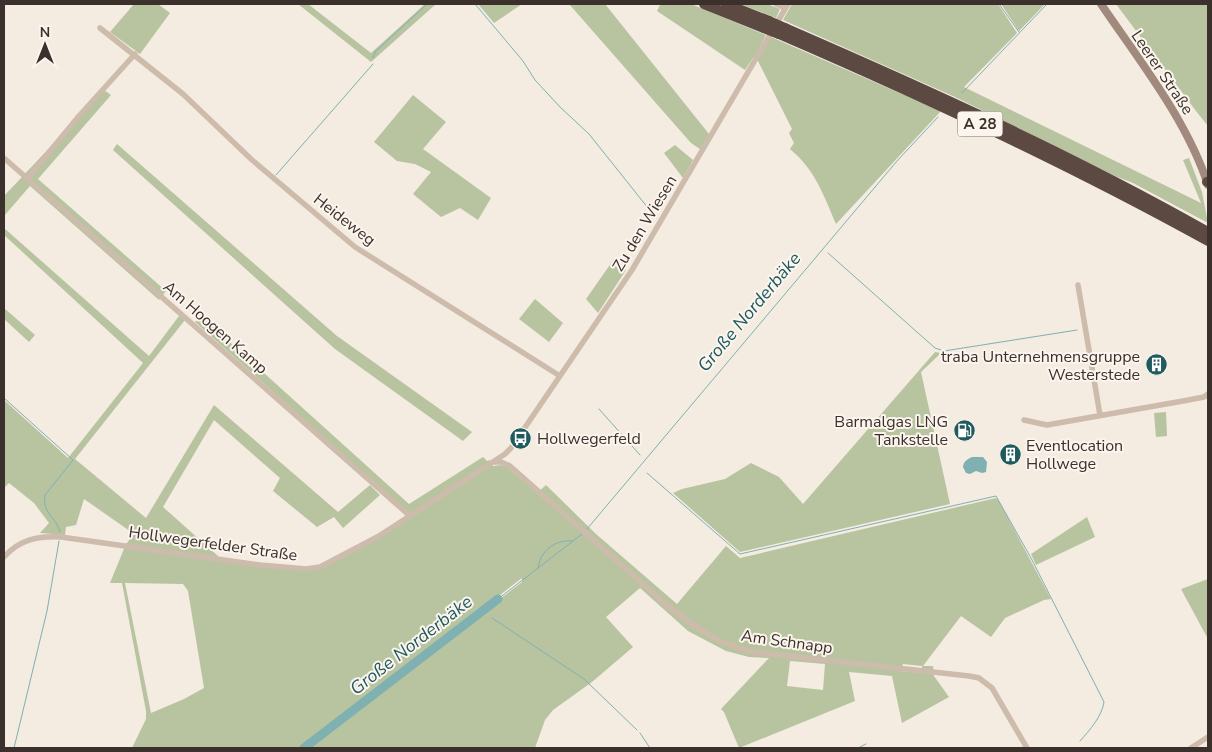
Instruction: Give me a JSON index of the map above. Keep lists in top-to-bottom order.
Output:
{
  "streets": {
    "highway": ["A 28"],
    "main road": ["Leerer Straße"],
    "street": [
      "Heideweg",
      "Zu den Wiesen",
      "Am Hoogen Kamp",
      "Hollwegerfelder Straße",
      "Am Schnapp"
    ]
  },
  "crossings": [
    ["Heideweg", "Zu den Wiesen"],
    ["Zu den Wiesen", "Hollwegerfelder Straße"],
    ["Am Hoogen Kamp", "Hollwegerfelder Straße"],
    ["Hollwegerfelder Straße", "Am Schnapp"]
  ],
  "water": ["Große Norderbäke"],
  "places": {
    "building": ["traba Unternehmensgruppe Westerstede", "Eventlocation Hollwege"],
    "fuel station": ["Barmalgas LNG Tankstelle"],
    "bus stop": ["Hollwegerfeld"]
  },
  "north": "top"
}
